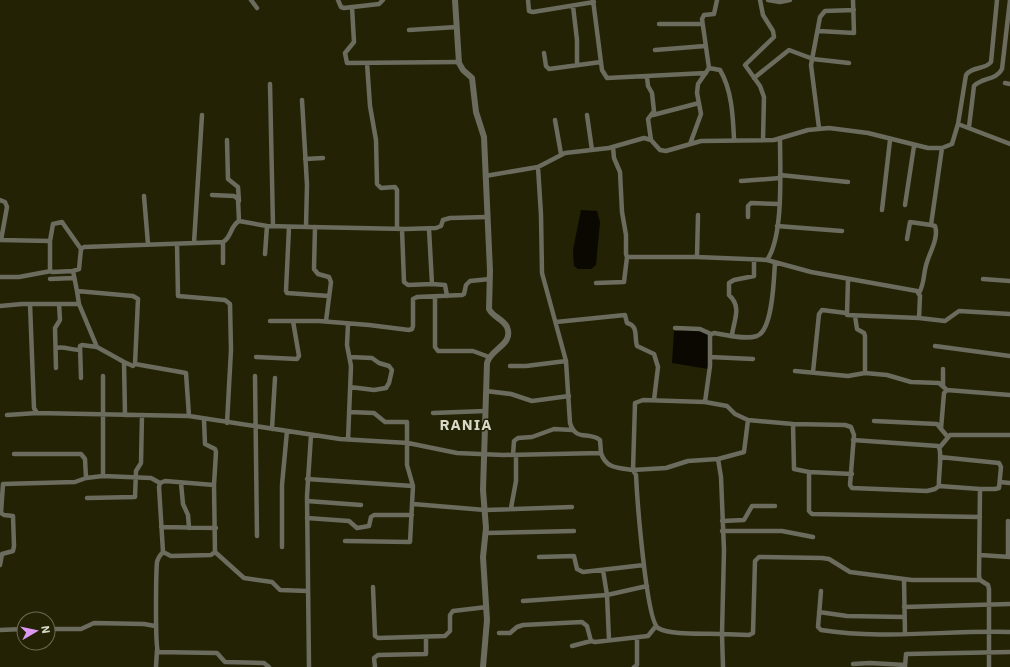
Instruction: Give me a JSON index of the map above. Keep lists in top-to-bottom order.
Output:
{
  "districts": ["RANIA"],
  "north": "right"
}
